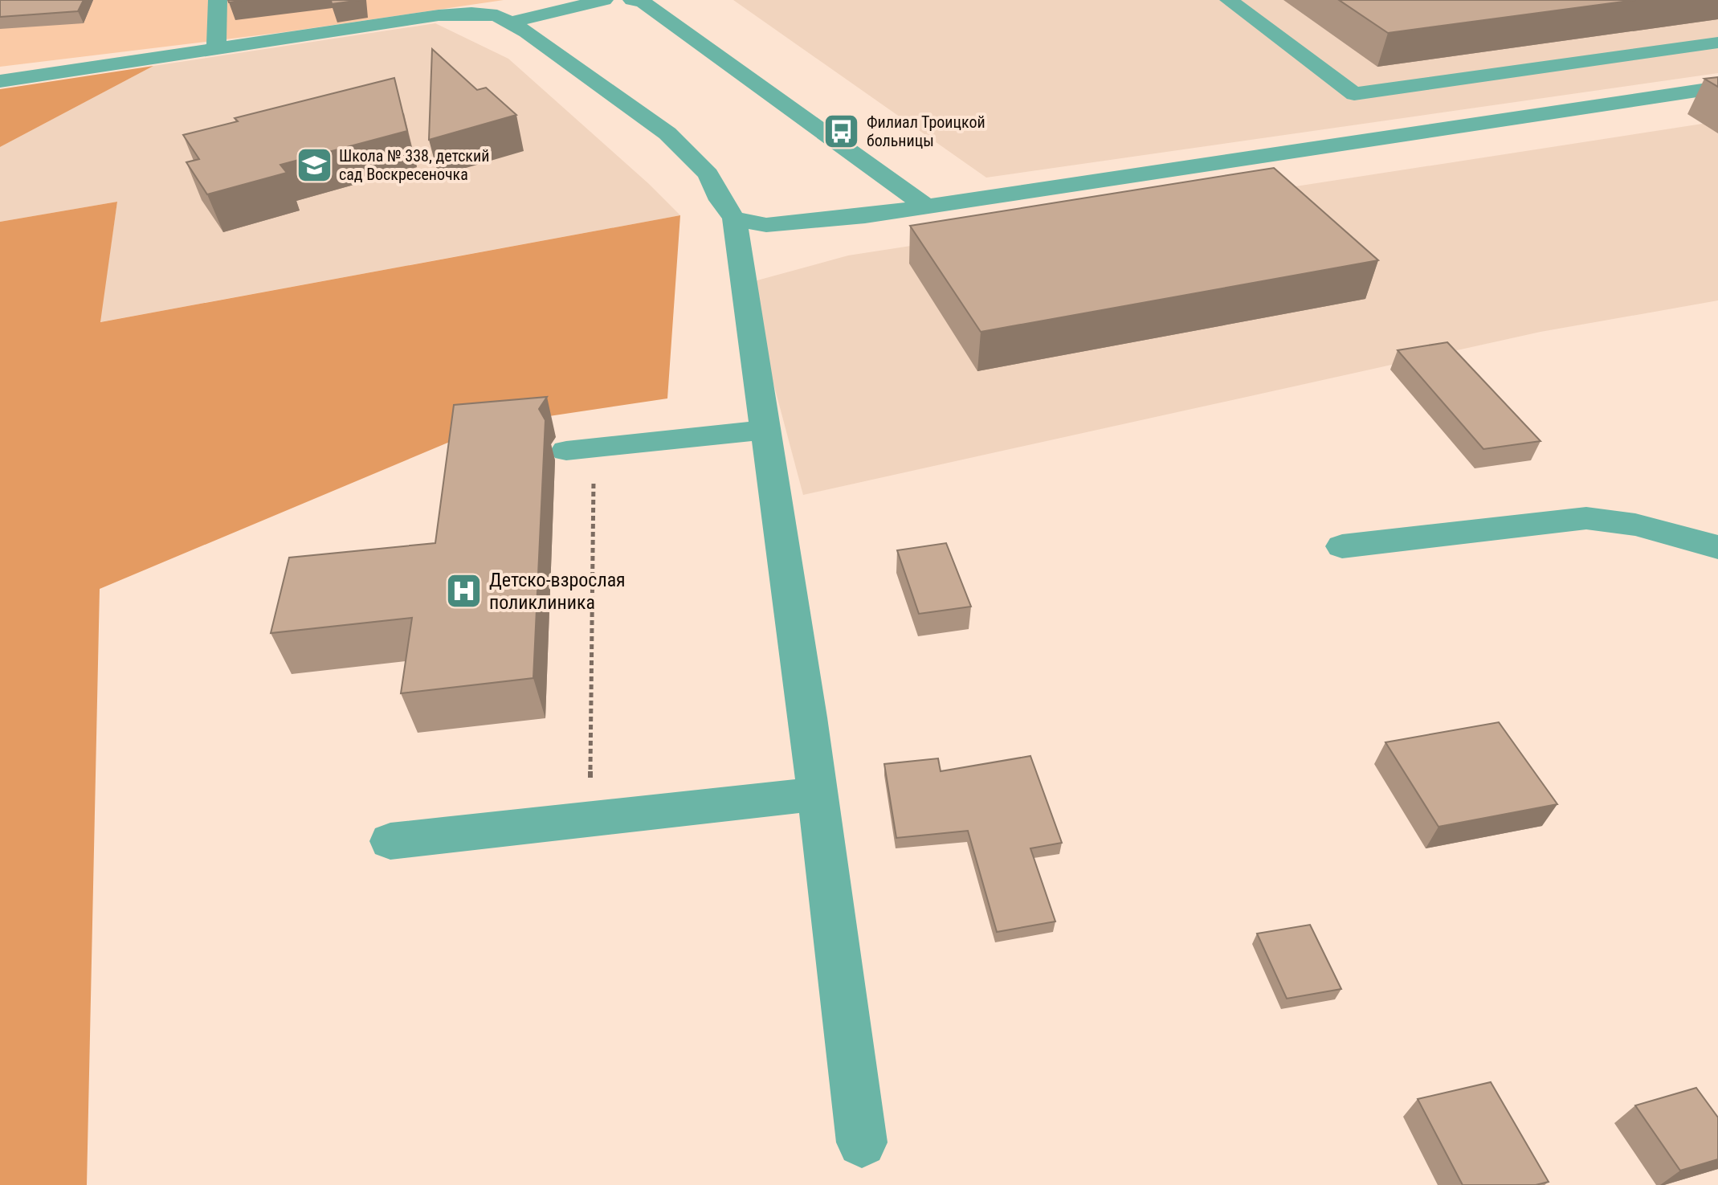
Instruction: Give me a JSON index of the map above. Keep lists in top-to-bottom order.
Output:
{
  "places": {
    "bus stop": ["Филиал Троицкой больницы"],
    "school or university": ["Школа № 338, детский сад Воскресеночка"],
    "hospital": ["Детско-взрослая поликлиника"]
  }
}
